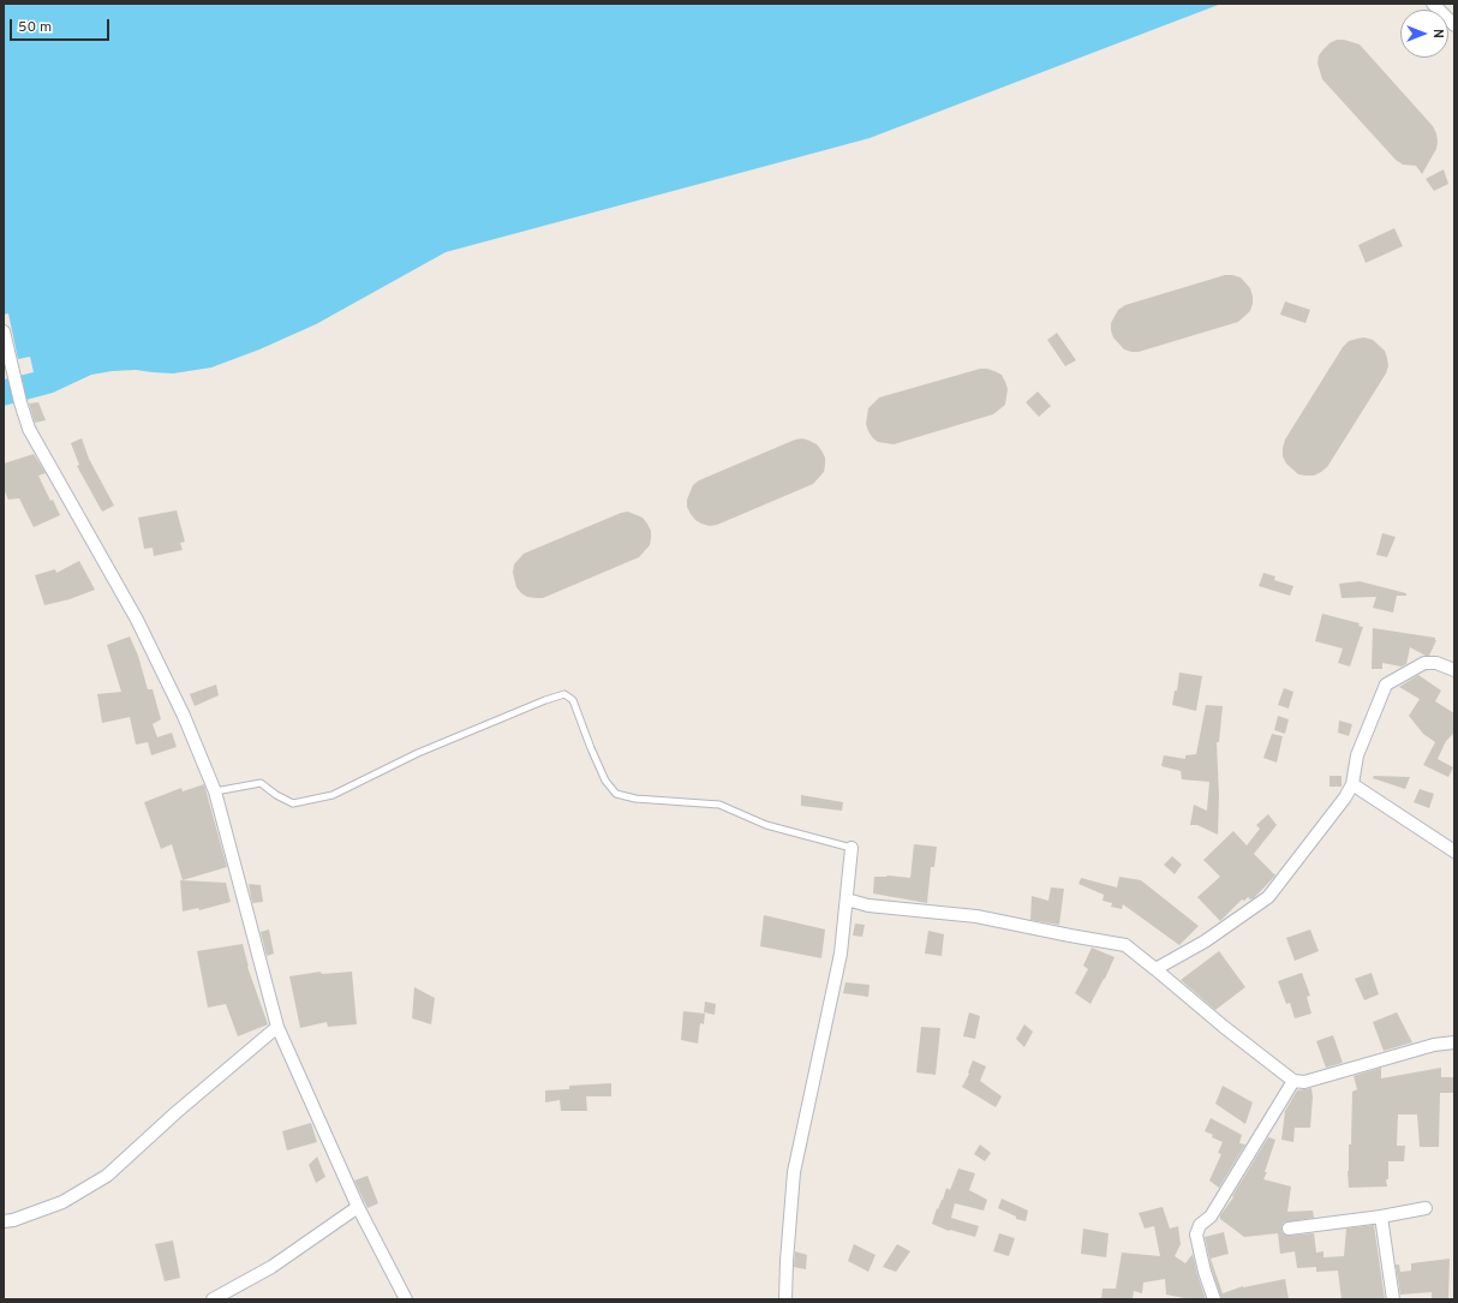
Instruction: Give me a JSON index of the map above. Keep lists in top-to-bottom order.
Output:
{
  "scale_bar": "50 m",
  "north": "right"
}
